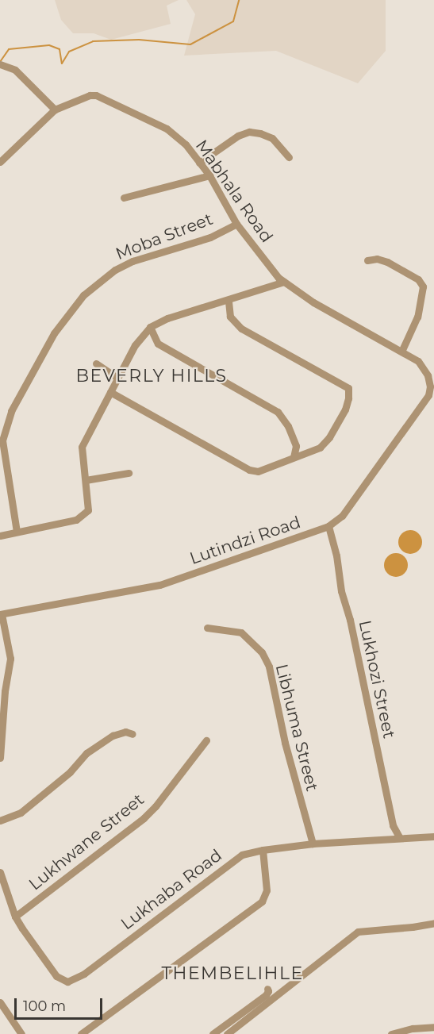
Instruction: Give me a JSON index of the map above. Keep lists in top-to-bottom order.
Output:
{
  "streets": {
    "street": [
      "Mabhala Road",
      "Moba Street",
      "Lutindzi Road",
      "Lukhozi Street",
      "Libhuma Street",
      "Lukhwane Street",
      "Lukhaba Road"
    ]
  },
  "crossings": [
    ["Mabhala Road", "Moba Street"],
    ["Mabhala Road", "Lutindzi Road"],
    ["Lutindzi Road", "Lukhozi Street"],
    ["Lukhozi Street", "Lukhaba Road"],
    ["Libhuma Street", "Lukhaba Road"],
    ["Lukhwane Street", "Lukhaba Road"]
  ],
  "districts": ["BEVERLY HILLS", "THEMBELIHLE"],
  "scale_bar": "100 m"
}
